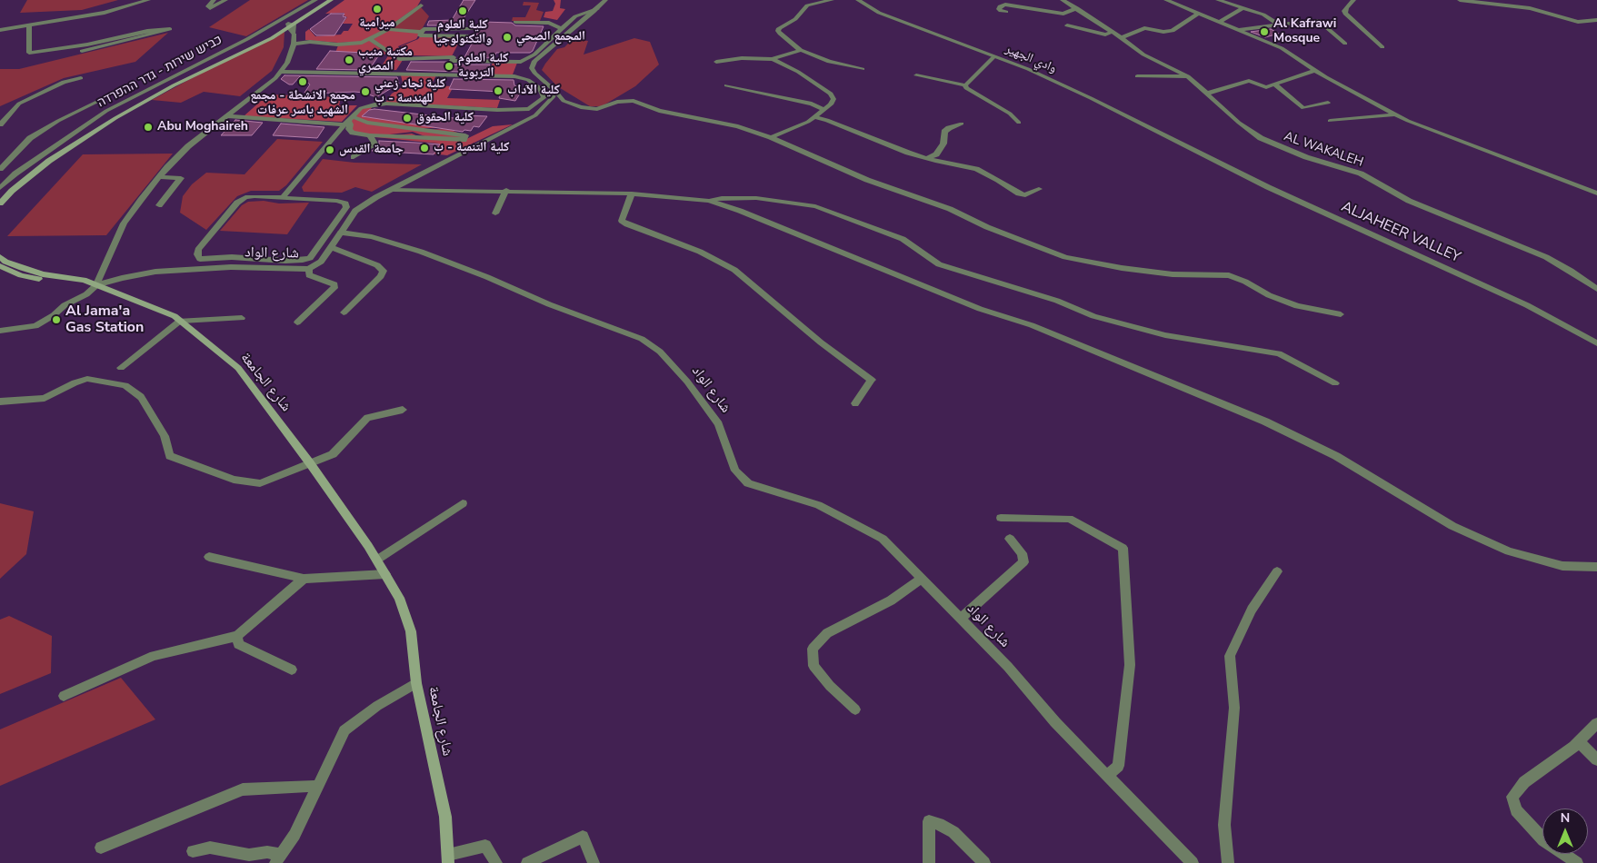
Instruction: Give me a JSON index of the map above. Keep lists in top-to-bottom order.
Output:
{
  "streets": {
    "main road": ["شارع الجامعة"],
    "street": [
      "وادي الجهير",
      "כביש שירות - גדר ההפרדה",
      "AL WAKALEH",
      "ALJAHEER VALLEY",
      "شارع الواد"
    ]
  },
  "crossings": [
    ["وادي الجهير", "ALJAHEER VALLEY"],
    ["شارع الواد", "شارع الجامعة"]
  ],
  "places": [
    "ميرامية",
    "كلية العلوم والتكنولوجيا",
    "Al Kafrawi Mosque",
    "المجمع الصحي",
    "مكتبة منيب المصري",
    "كلية العلوم التربوية",
    "مجمع الانشطة - مجمع الشهيد ياسر عرفات",
    "كلية الآداب",
    "كلية نجاد زعني للهندسة - ب",
    "كلية الحقوق",
    "Abu Moghaireh",
    "كلية التنمية - ب",
    "جامعة القدس",
    "Al Jama'a Gas Station"
  ],
  "north": "top"
}
